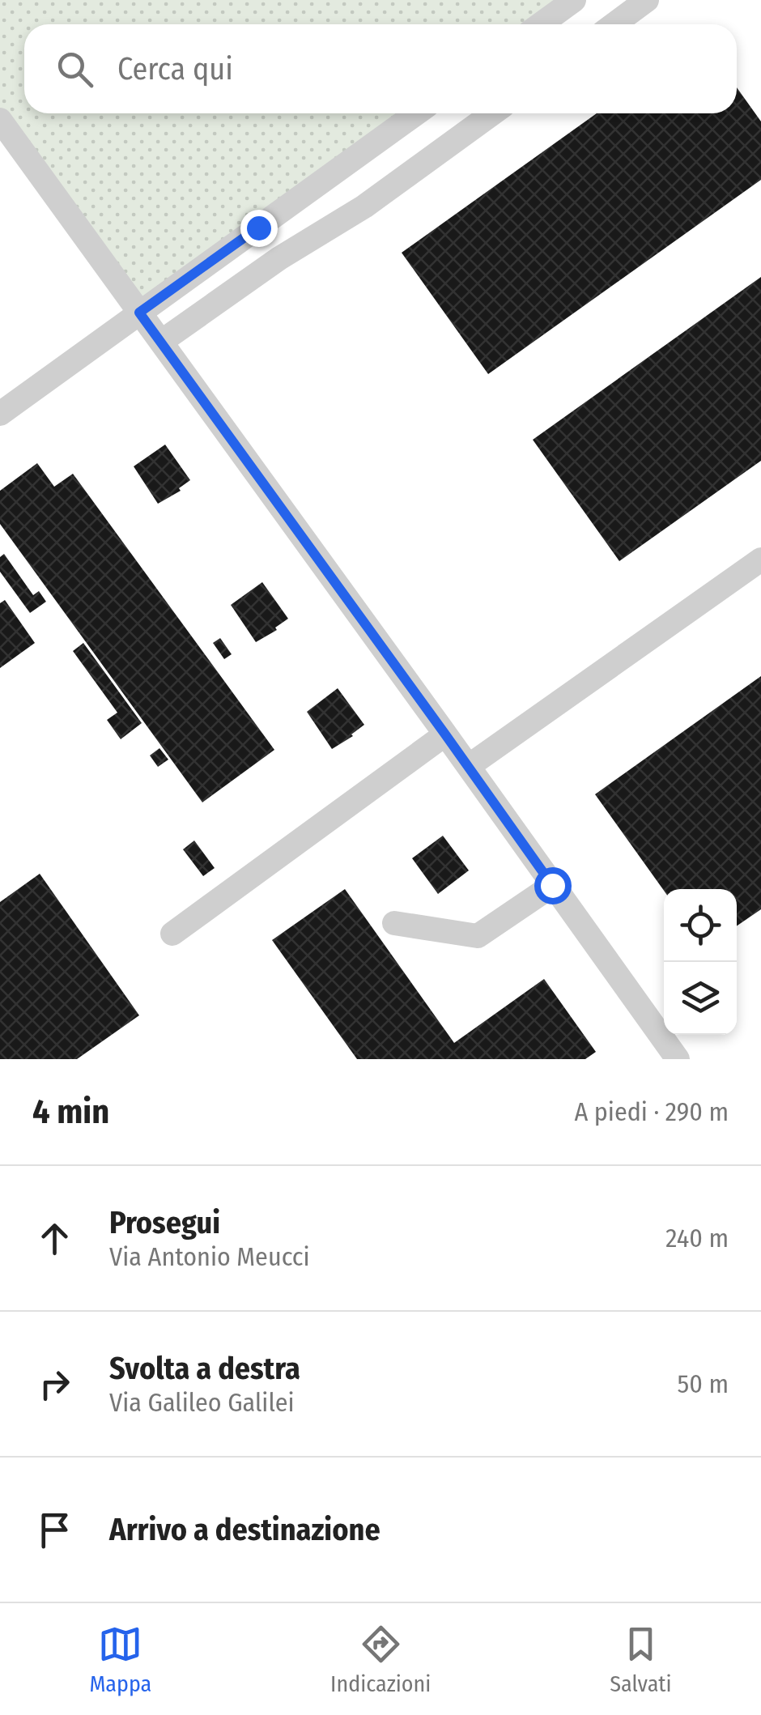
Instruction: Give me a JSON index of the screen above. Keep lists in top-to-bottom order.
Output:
{
  "page": {
    "search": "Cerca qui",
    "heading": ["4 min", "A piedi · 290 m"],
    "list": [
      ["Prosegui", "Via Antonio Meucci", "240 m"],
      ["Svolta a destra", "Via Galileo Galilei", "50 m"],
      "Arrivo a destinazione"
    ],
    "nav": ["Mappa", "Indicazioni", "Salvati"]
  }
}
